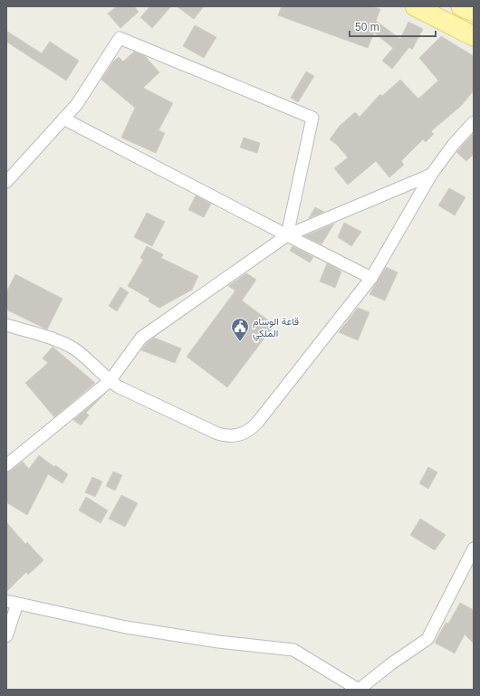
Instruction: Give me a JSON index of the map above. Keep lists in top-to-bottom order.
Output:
{
  "places": {
    "public building": ["قاعة الوسام الملكي"]
  },
  "scale_bar": "50 m"
}
